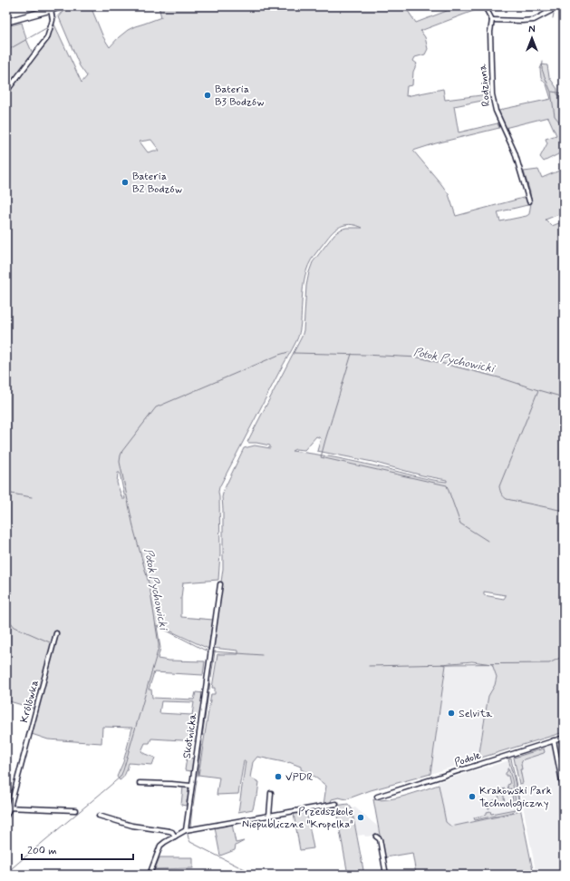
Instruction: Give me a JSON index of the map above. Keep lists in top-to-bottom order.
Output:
{
  "streets": {
    "street": [
      "Rodzinna",
      "Królówka",
      "Skotnicka",
      "Podole"
    ]
  },
  "water": ["Potok Pychowicki"],
  "places": [
    "Bateria B3 Bodzów",
    "Bateria B2 Bodzów",
    "Selvita",
    "VPDR",
    "Krakowski Park Technologiczny",
    "Przedszkole Niepubliczne \"Kropelka\""
  ],
  "scale_bar": "200 m",
  "north": "top"
}
